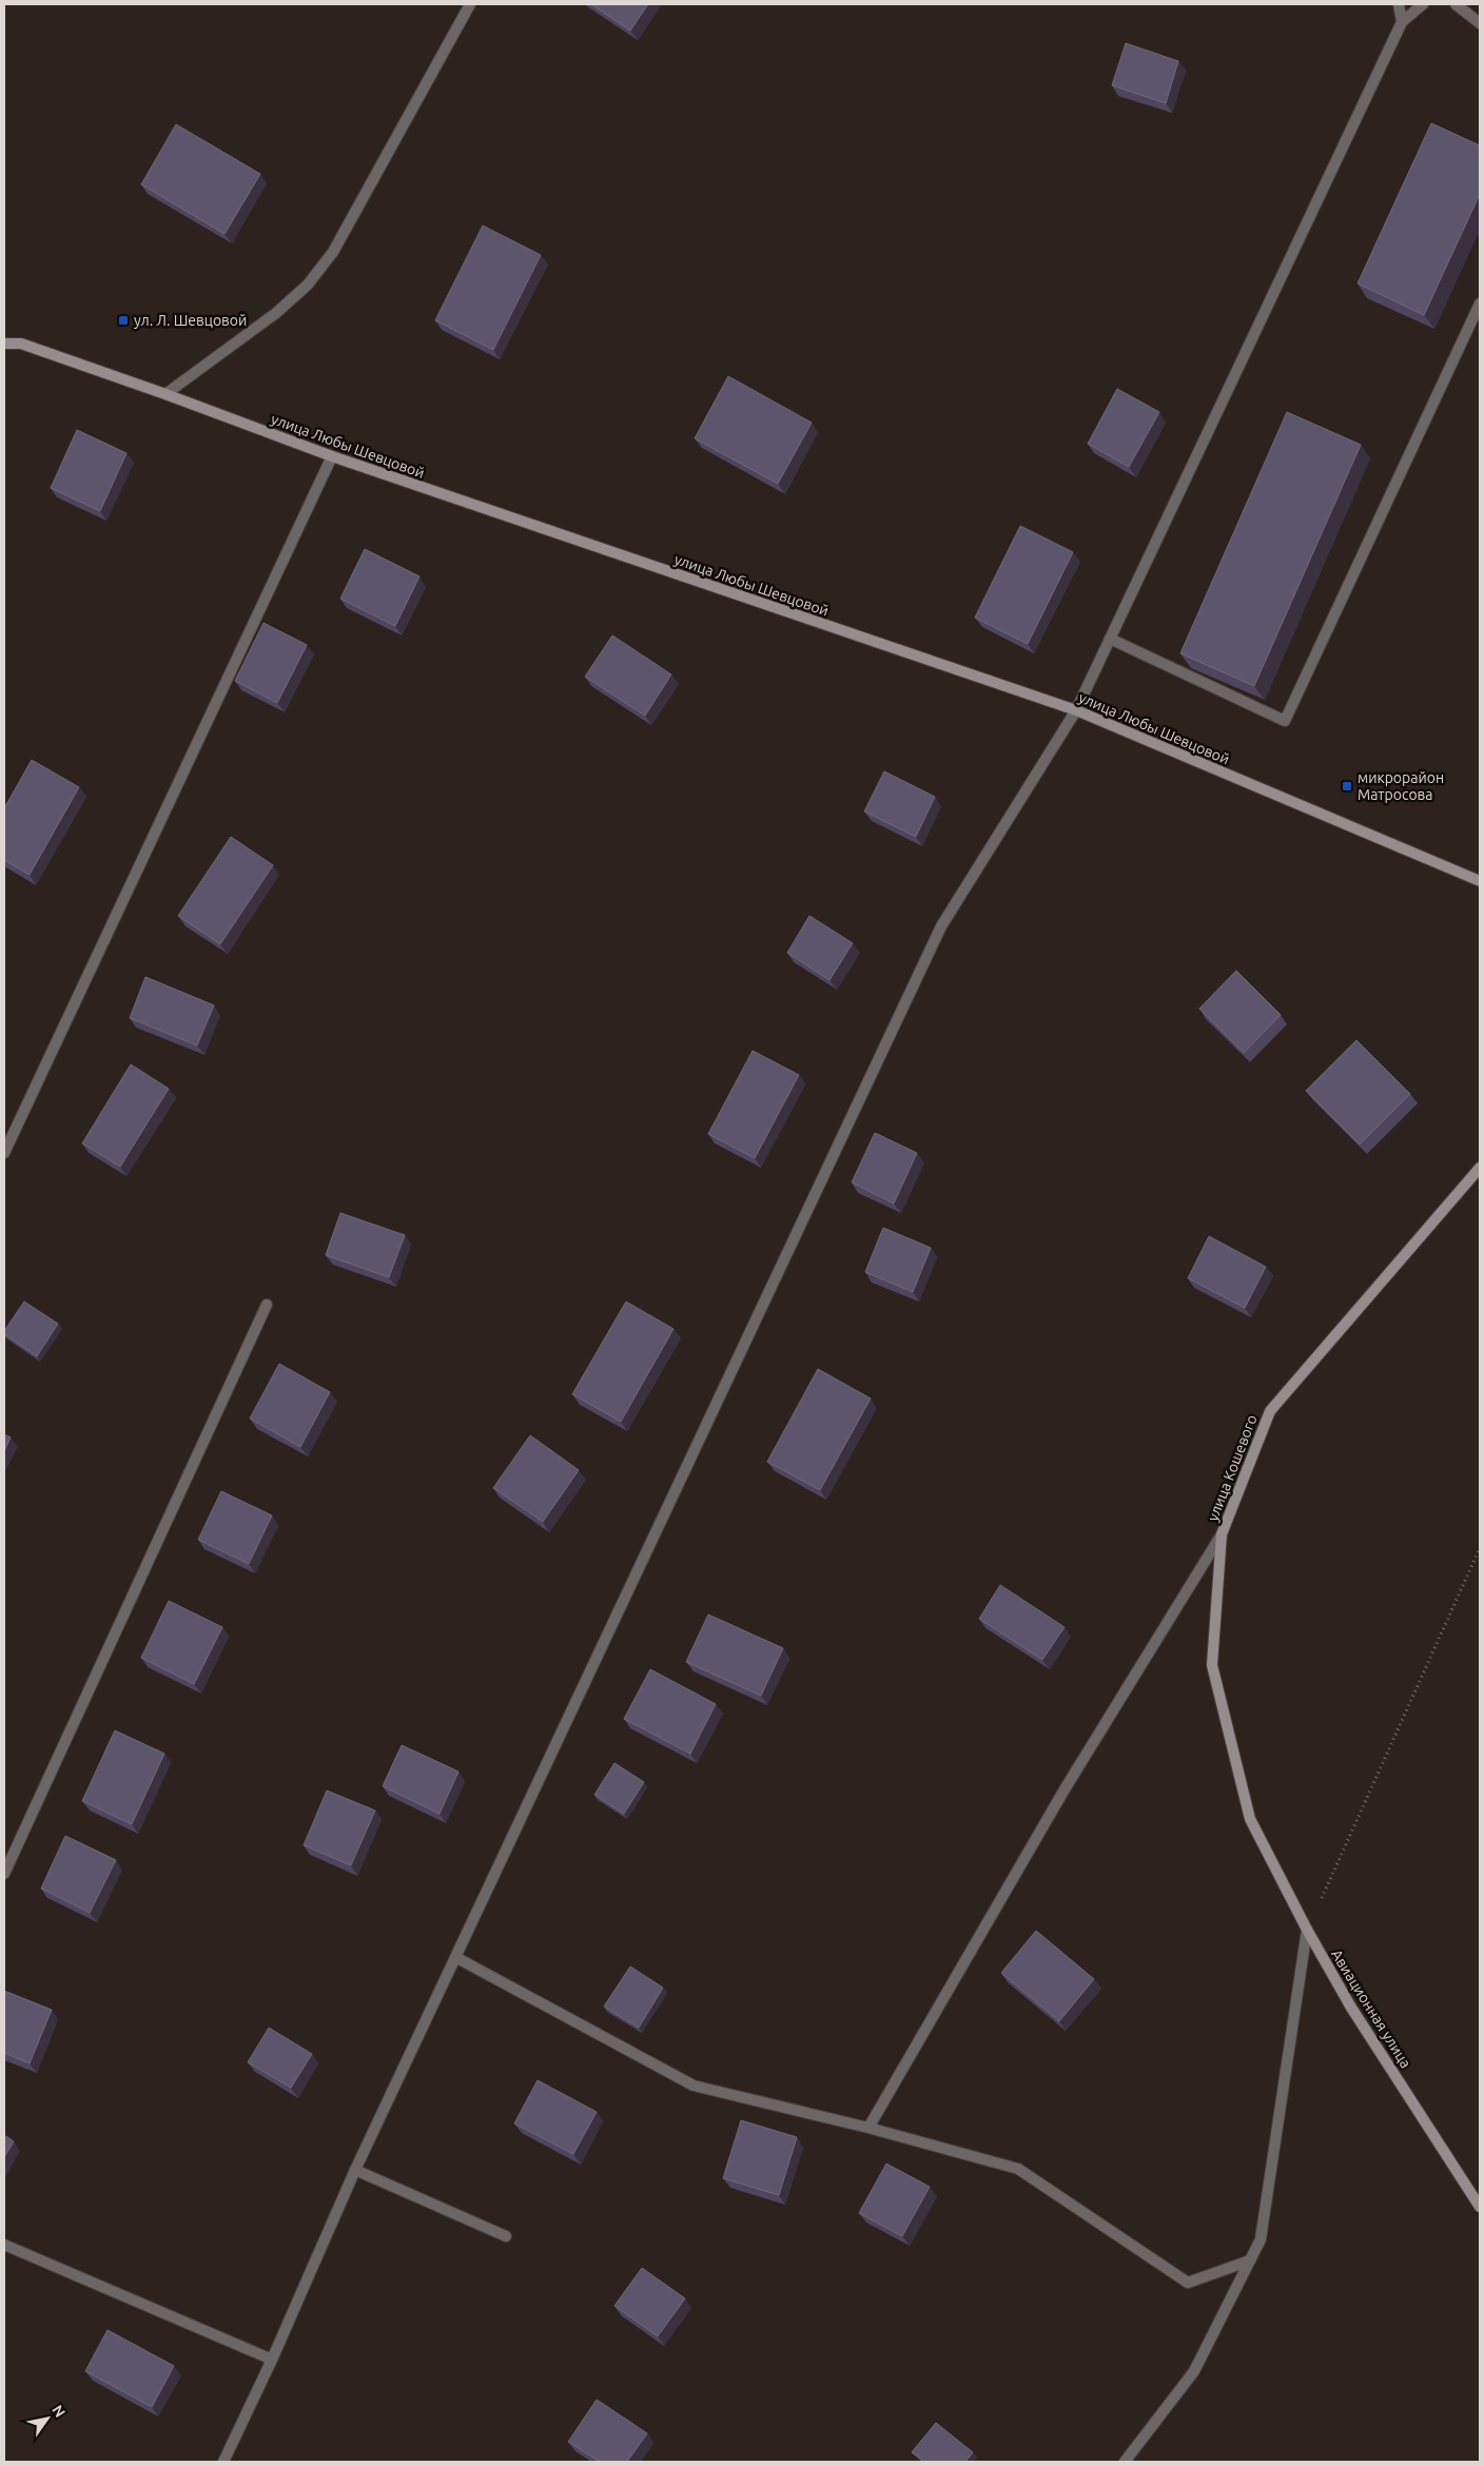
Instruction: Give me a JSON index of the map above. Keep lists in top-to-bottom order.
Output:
{
  "streets": {
    "street": ["улица Любы Шевцовой", "улица Кошевого", "Авиационная улица"]
  },
  "crossings": [
    ["улица Кошевого", "Авиационная улица"]
  ],
  "places": {
    "transit": ["ул. Л. Шевцовой", "микрорайон Матросова"]
  },
  "north": "top right"
}
